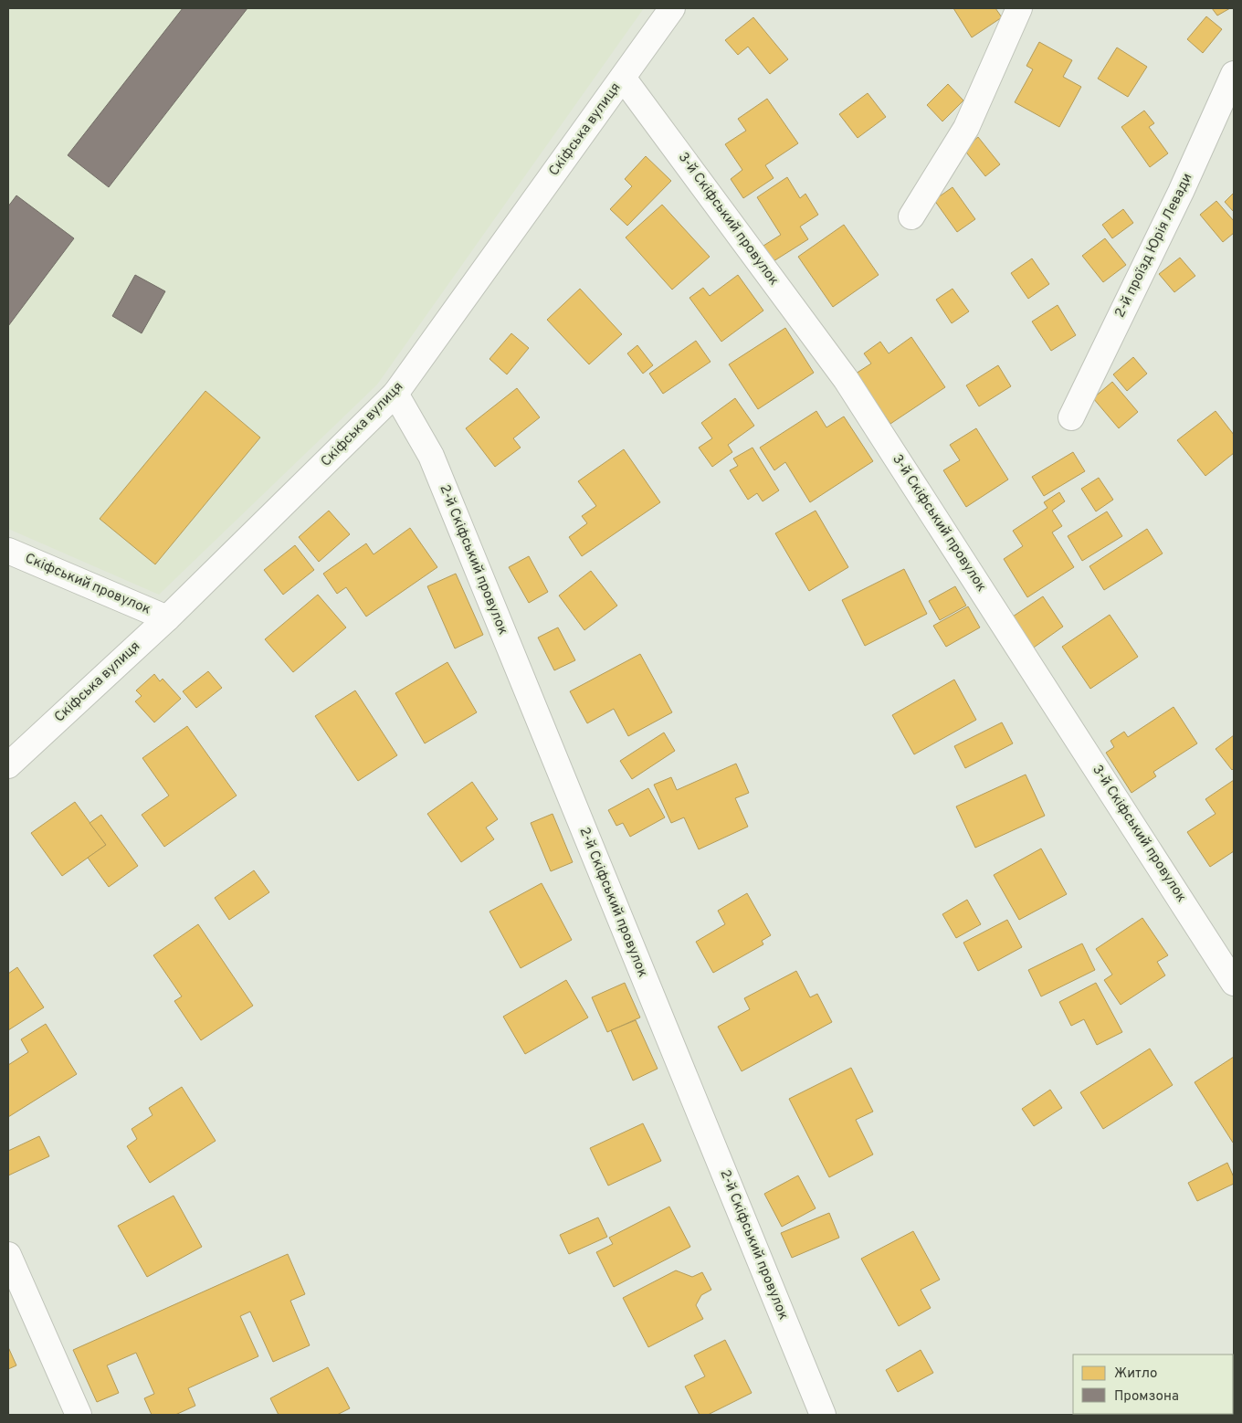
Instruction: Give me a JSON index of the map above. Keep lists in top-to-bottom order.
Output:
{
  "streets": {
    "street": [
      "Скіфська вулиця",
      "3-й Скіфський провулок",
      "2-й проїзд Юрія Левади",
      "2-й Скіфський провулок",
      "Скіфський провулок"
    ]
  },
  "crossings": [
    ["Скіфська вулиця", "3-й Скіфський провулок"],
    ["Скіфська вулиця", "2-й Скіфський провулок"],
    ["Скіфська вулиця", "Скіфський провулок"]
  ],
  "legend": ["Житло", "Промзона"]
}
